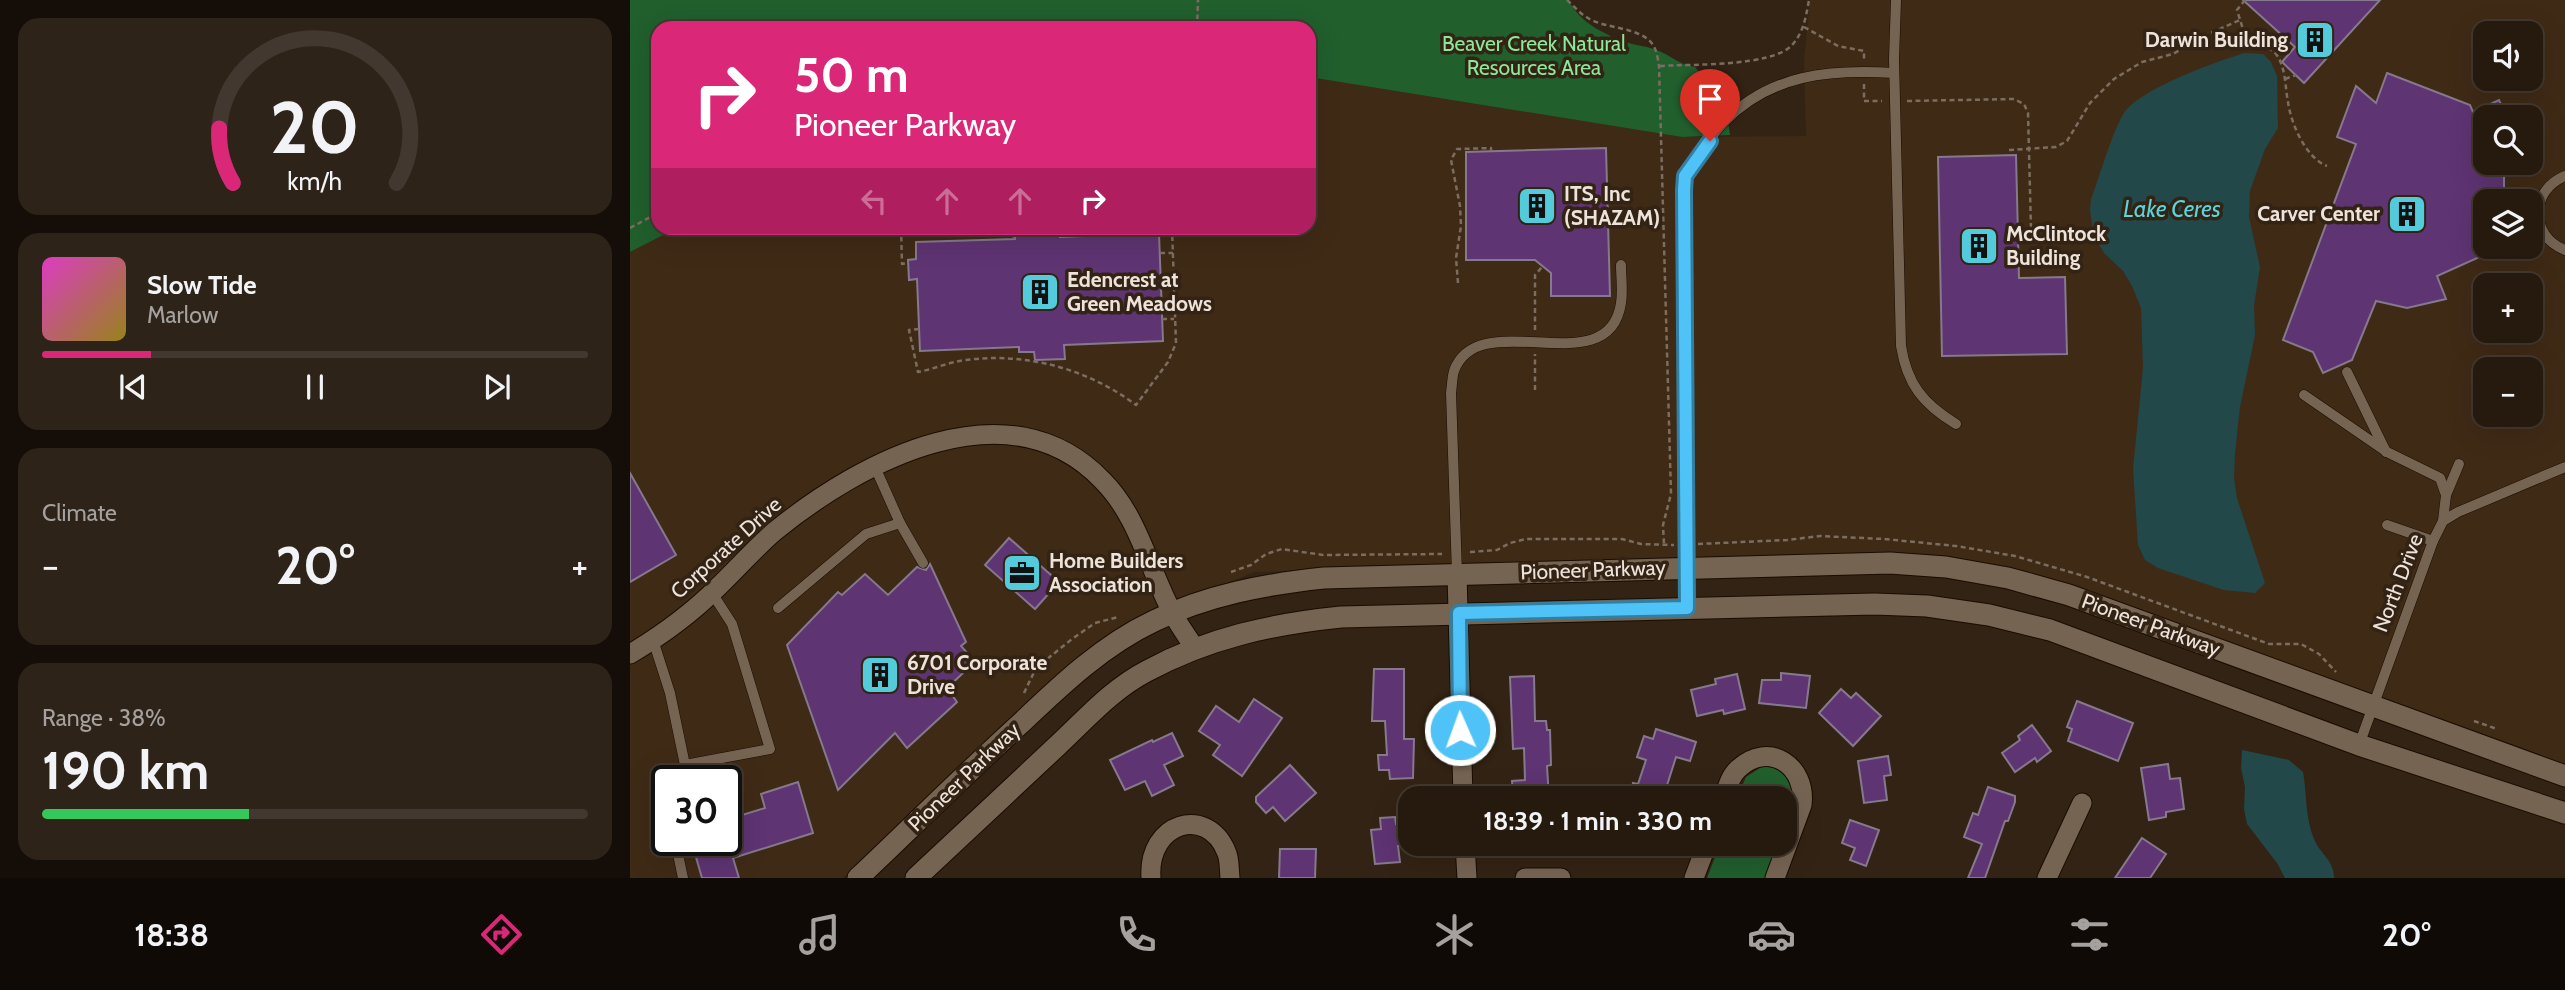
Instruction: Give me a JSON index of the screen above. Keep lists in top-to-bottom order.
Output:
{
  "streets": {
    "street": ["Corporate Drive", "Pioneer Parkway"],
    "lane": ["North Drive"]
  },
  "crossings": [
    ["Corporate Drive", "Pioneer Parkway"],
    ["Pioneer Parkway", "North Drive"]
  ],
  "water": ["Lake Ceres"],
  "parks": ["Beaver Creek Natural Resources Area"],
  "places": {
    "building": [
      "Darwin Building",
      "ITS, Inc (SHAZAM)",
      "Carver Center",
      "McClintock Building",
      "Edencrest at Green Meadows",
      "6701 Corporate Drive"
    ],
    "office": ["Home Builders Association"]
  },
  "page": {
    "map_buttons": ["+", "−"],
    "turn": ["50 m", "Pioneer Parkway"],
    "song": ["Slow Tide", "Marlow"],
    "tile": [
      "Climate",
      ["Range · 38%", "190 km"]
    ],
    "heat": ["−", "20°", "+"],
    "limit": "30",
    "trip": "18:39 · 1 min · 330 m",
    "tabs": ["18:38", "20°"],
    "gauge": ["20", "km/h"]
  }
}
